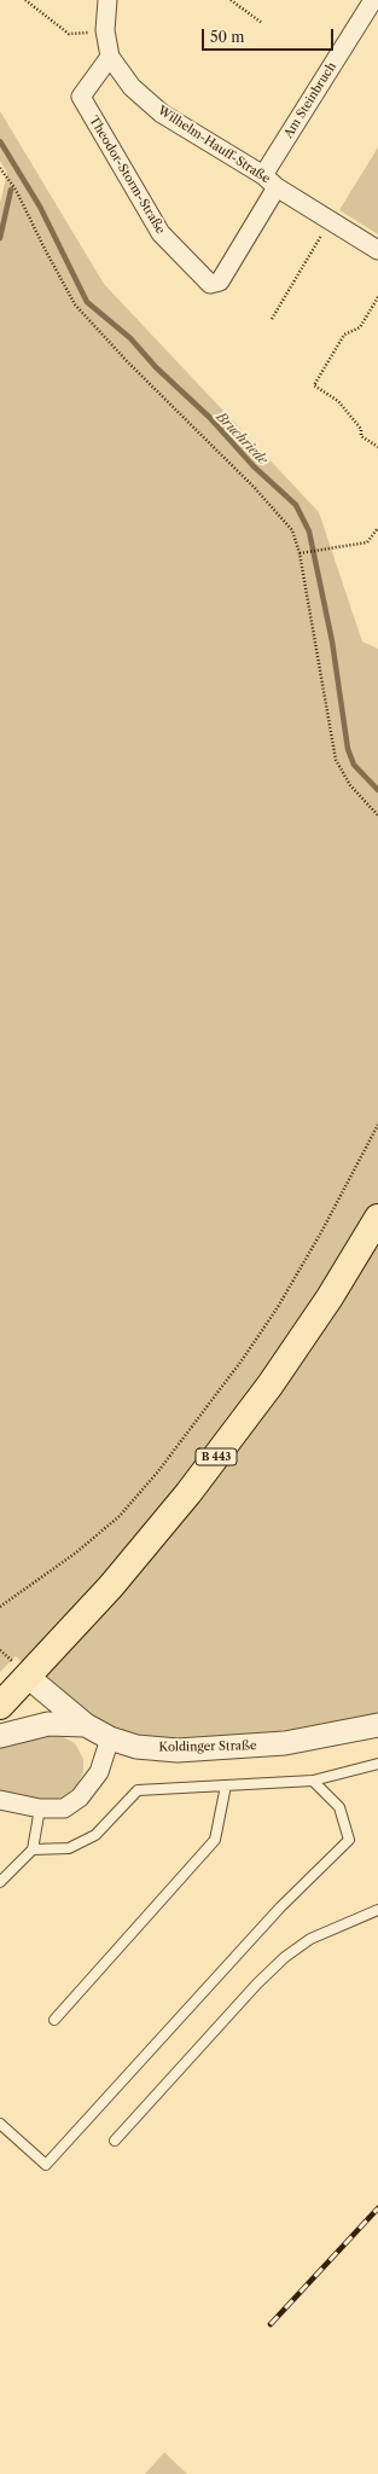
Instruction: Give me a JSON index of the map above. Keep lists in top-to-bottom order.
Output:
{
  "streets": {
    "main road": ["B 443"],
    "street": [
      "Am Steinbruch",
      "Wilhelm-Hauff-Straße",
      "Theodor-Storm-Straße",
      "Koldinger Straße"
    ]
  },
  "crossings": [
    ["Am Steinbruch", "Wilhelm-Hauff-Straße"],
    ["Am Steinbruch", "Theodor-Storm-Straße"],
    ["Wilhelm-Hauff-Straße", "Theodor-Storm-Straße"],
    ["B 443", "Koldinger Straße"]
  ],
  "water": ["Bruchriede"],
  "scale_bar": "50 m"
}
